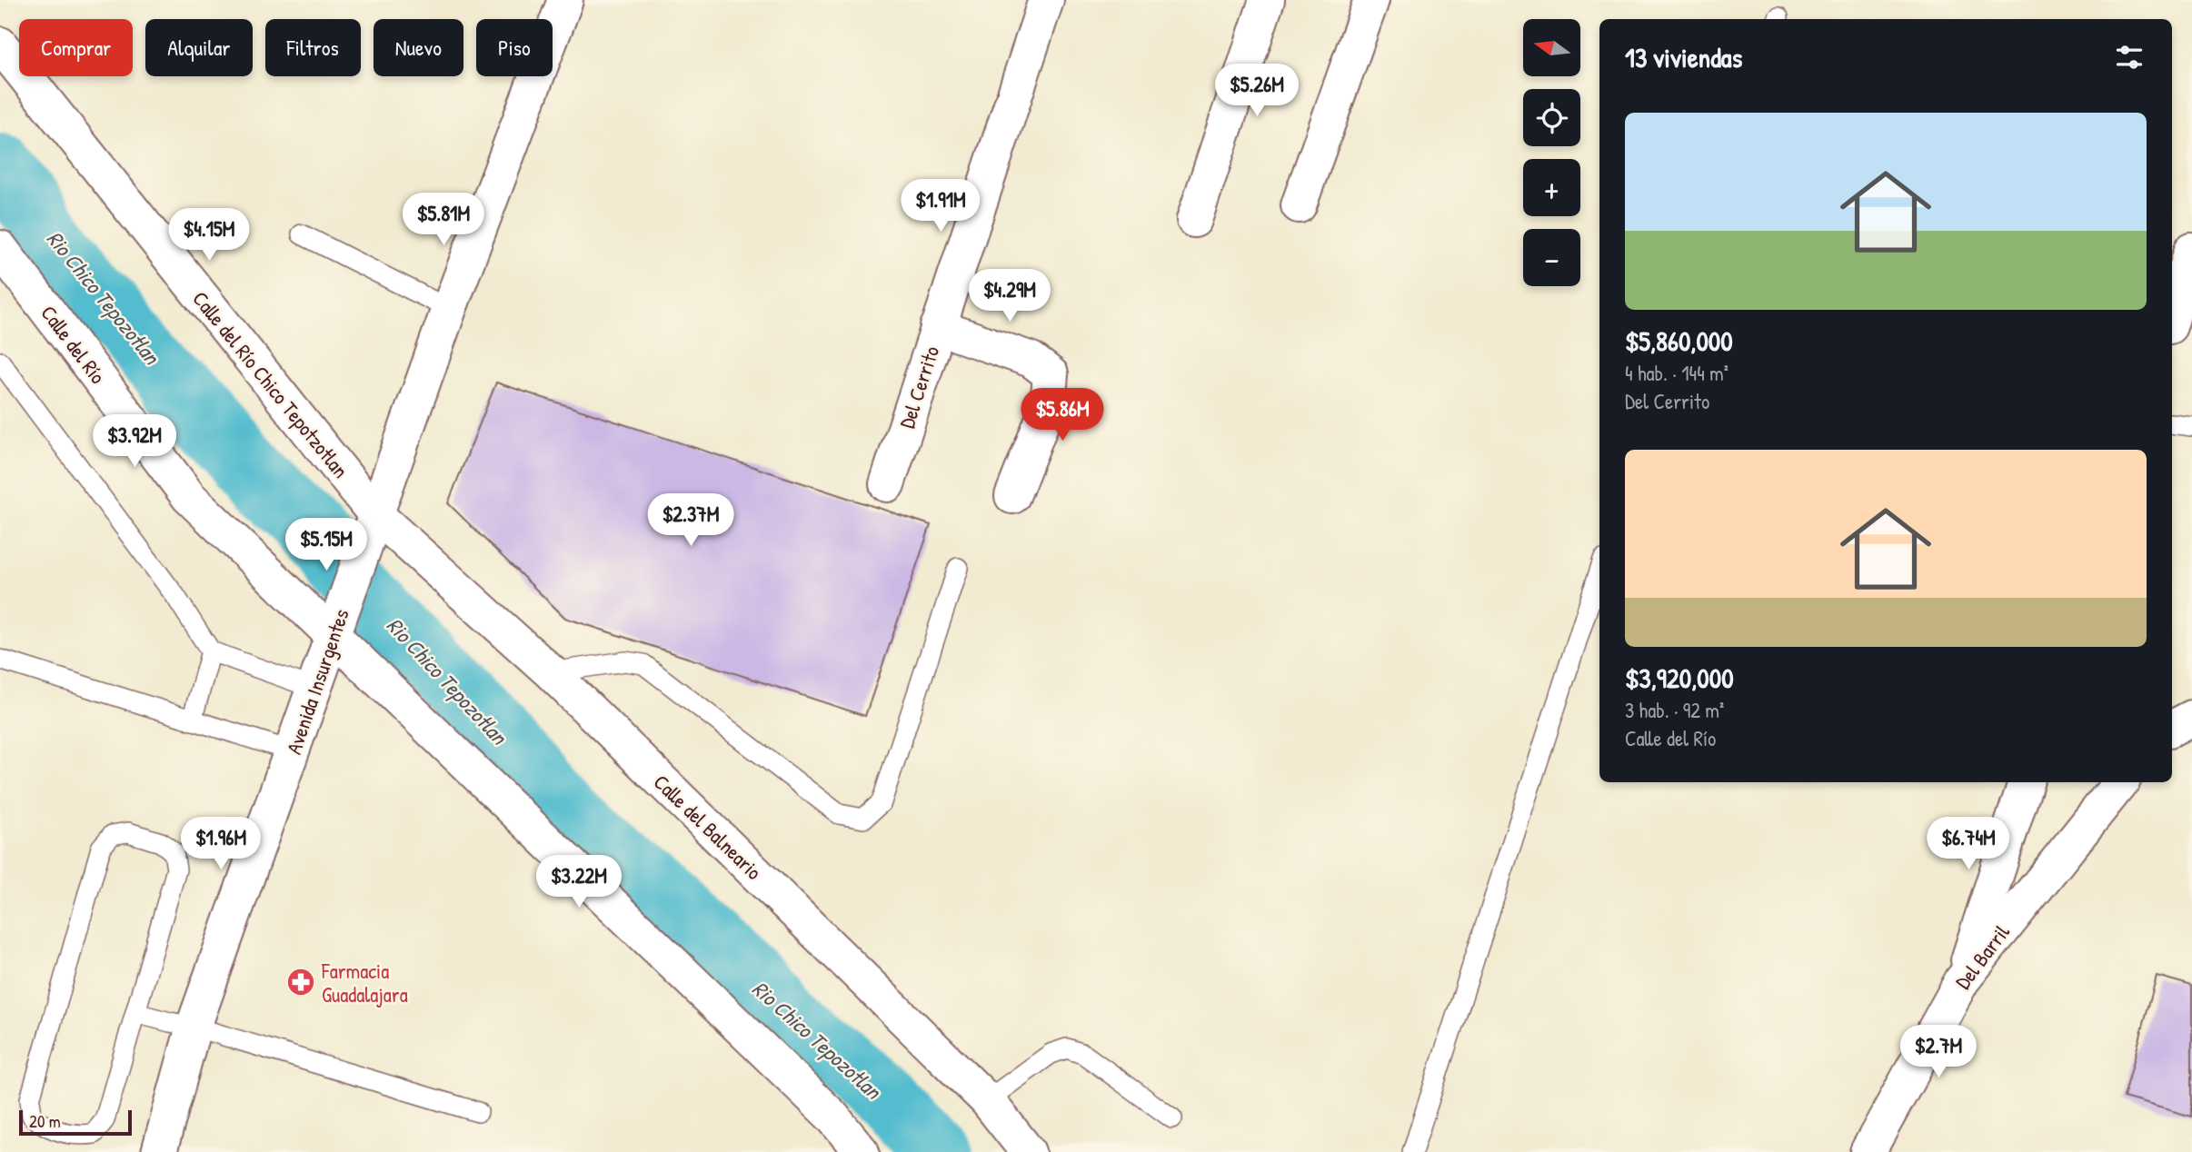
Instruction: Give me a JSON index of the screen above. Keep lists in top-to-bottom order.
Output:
{
  "streets": {
    "street": [
      "Calle del Río",
      "Calle del Río Chico Tepotzotlan",
      "Del Cerrito",
      "Avenida Insurgentes",
      "Calle del Balneario",
      "Del Barril"
    ]
  },
  "crossings": [
    ["Calle del Río", "Avenida Insurgentes"],
    ["Calle del Río Chico Tepotzotlan", "Avenida Insurgentes"],
    ["Calle del Río Chico Tepotzotlan", "Calle del Balneario"],
    ["Avenida Insurgentes", "Calle del Balneario"]
  ],
  "water": ["Rio Chico Tepozotlan"],
  "places": {
    "pharmacy": ["Farmacia Guadalajara"]
  },
  "scale_bar": "20 m",
  "north": "left",
  "page": {
    "map_buttons": ["+", "−"],
    "chip": [
      "Comprar",
      "Alquilar",
      "Filtros",
      "Nuevo",
      "Piso"
    ],
    "heading": "13 viviendas",
    "price": [
      "$5.26M",
      "$1.91M",
      "$5.81M",
      "$4.15M",
      "$4.29M",
      "$5.86M",
      "$3.92M",
      "$2.37M",
      "$5.15M",
      "$1.96M",
      "$6.74M",
      "$3.22M",
      "$2.7M"
    ],
    "list": [
      {
        "name": "$5,860,000",
        "note": "4 hab. · 144 m² · Del Cerrito"
      },
      {
        "name": "$3,920,000",
        "note": "3 hab. · 92 m² · Calle del Río"
      }
    ],
    "scale": "20 m"
  }
}
